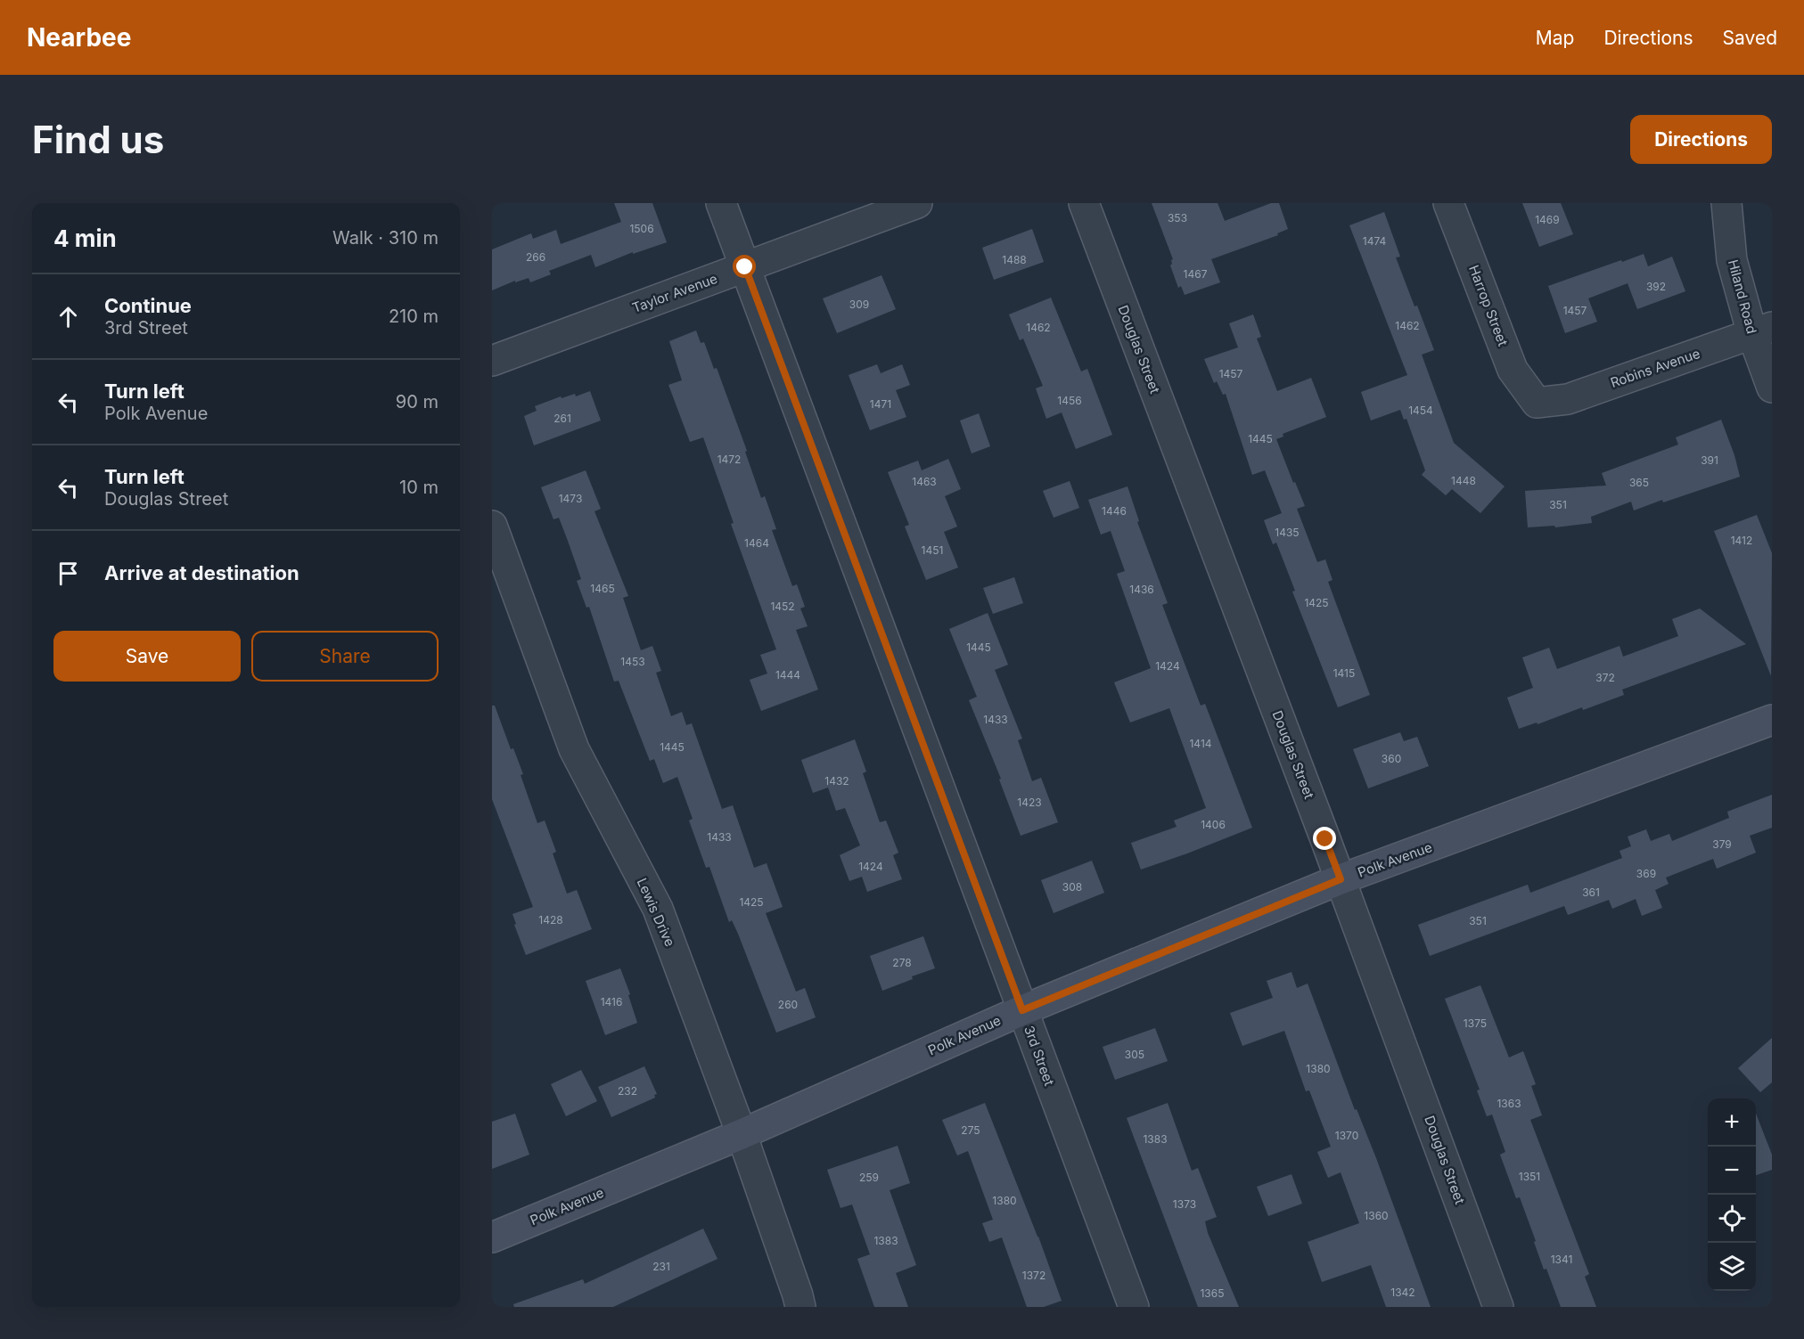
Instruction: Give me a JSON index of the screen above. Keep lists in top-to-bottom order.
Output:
{
  "streets": {
    "street": [
      "Taylor Avenue",
      "Hiland Road",
      "Harrop Street",
      "Douglas Street",
      "Robins Avenue",
      "Polk Avenue",
      "Lewis Drive",
      "3rd Street"
    ]
  },
  "crossings": [
    ["Taylor Avenue", "3rd Street"],
    ["Hiland Road", "Robins Avenue"],
    ["Harrop Street", "Robins Avenue"],
    ["Douglas Street", "Polk Avenue"],
    ["Polk Avenue", "Lewis Drive"],
    ["Polk Avenue", "3rd Street"]
  ],
  "house_numbers": [
    "353",
    "1469",
    "1506",
    "1474",
    "266",
    "1488",
    "1467",
    "392",
    "309",
    "1457",
    "1462",
    "1462",
    "1457",
    "1456",
    "1471",
    "1454",
    "261",
    "1445",
    "1472",
    "391",
    "1448",
    "1463",
    "365",
    "1473",
    "351",
    "1446",
    "1435",
    "1412",
    "1464",
    "1451",
    "1465",
    "1436",
    "1425",
    "1452",
    "1445",
    "1453",
    "1424",
    "1415",
    "1444",
    "372",
    "1433",
    "1414",
    "1445",
    "360",
    "1432",
    "1423",
    "1406",
    "1433",
    "379",
    "1424",
    "369",
    "308",
    "361",
    "1425",
    "1428",
    "351",
    "278",
    "1416",
    "260",
    "1375",
    "305",
    "1380",
    "232",
    "1363",
    "275",
    "1370",
    "1383",
    "1351",
    "259",
    "1380",
    "1373",
    "1360",
    "1383",
    "1341",
    "231",
    "1372",
    "1342",
    "1365"
  ],
  "page": {
    "header": "Nearbee",
    "nav": ["Map", "Directions", "Saved"],
    "buttons": [
      "Directions",
      ["Save", "Share"]
    ],
    "title": "Find us",
    "heading": ["4 min", "Walk · 310 m"],
    "list": [
      ["Continue", "3rd Street", "210 m"],
      ["Turn left", "Polk Avenue", "90 m"],
      ["Turn left", "Douglas Street", "10 m"],
      "Arrive at destination"
    ],
    "map_buttons": ["+", "−"]
  }
}
